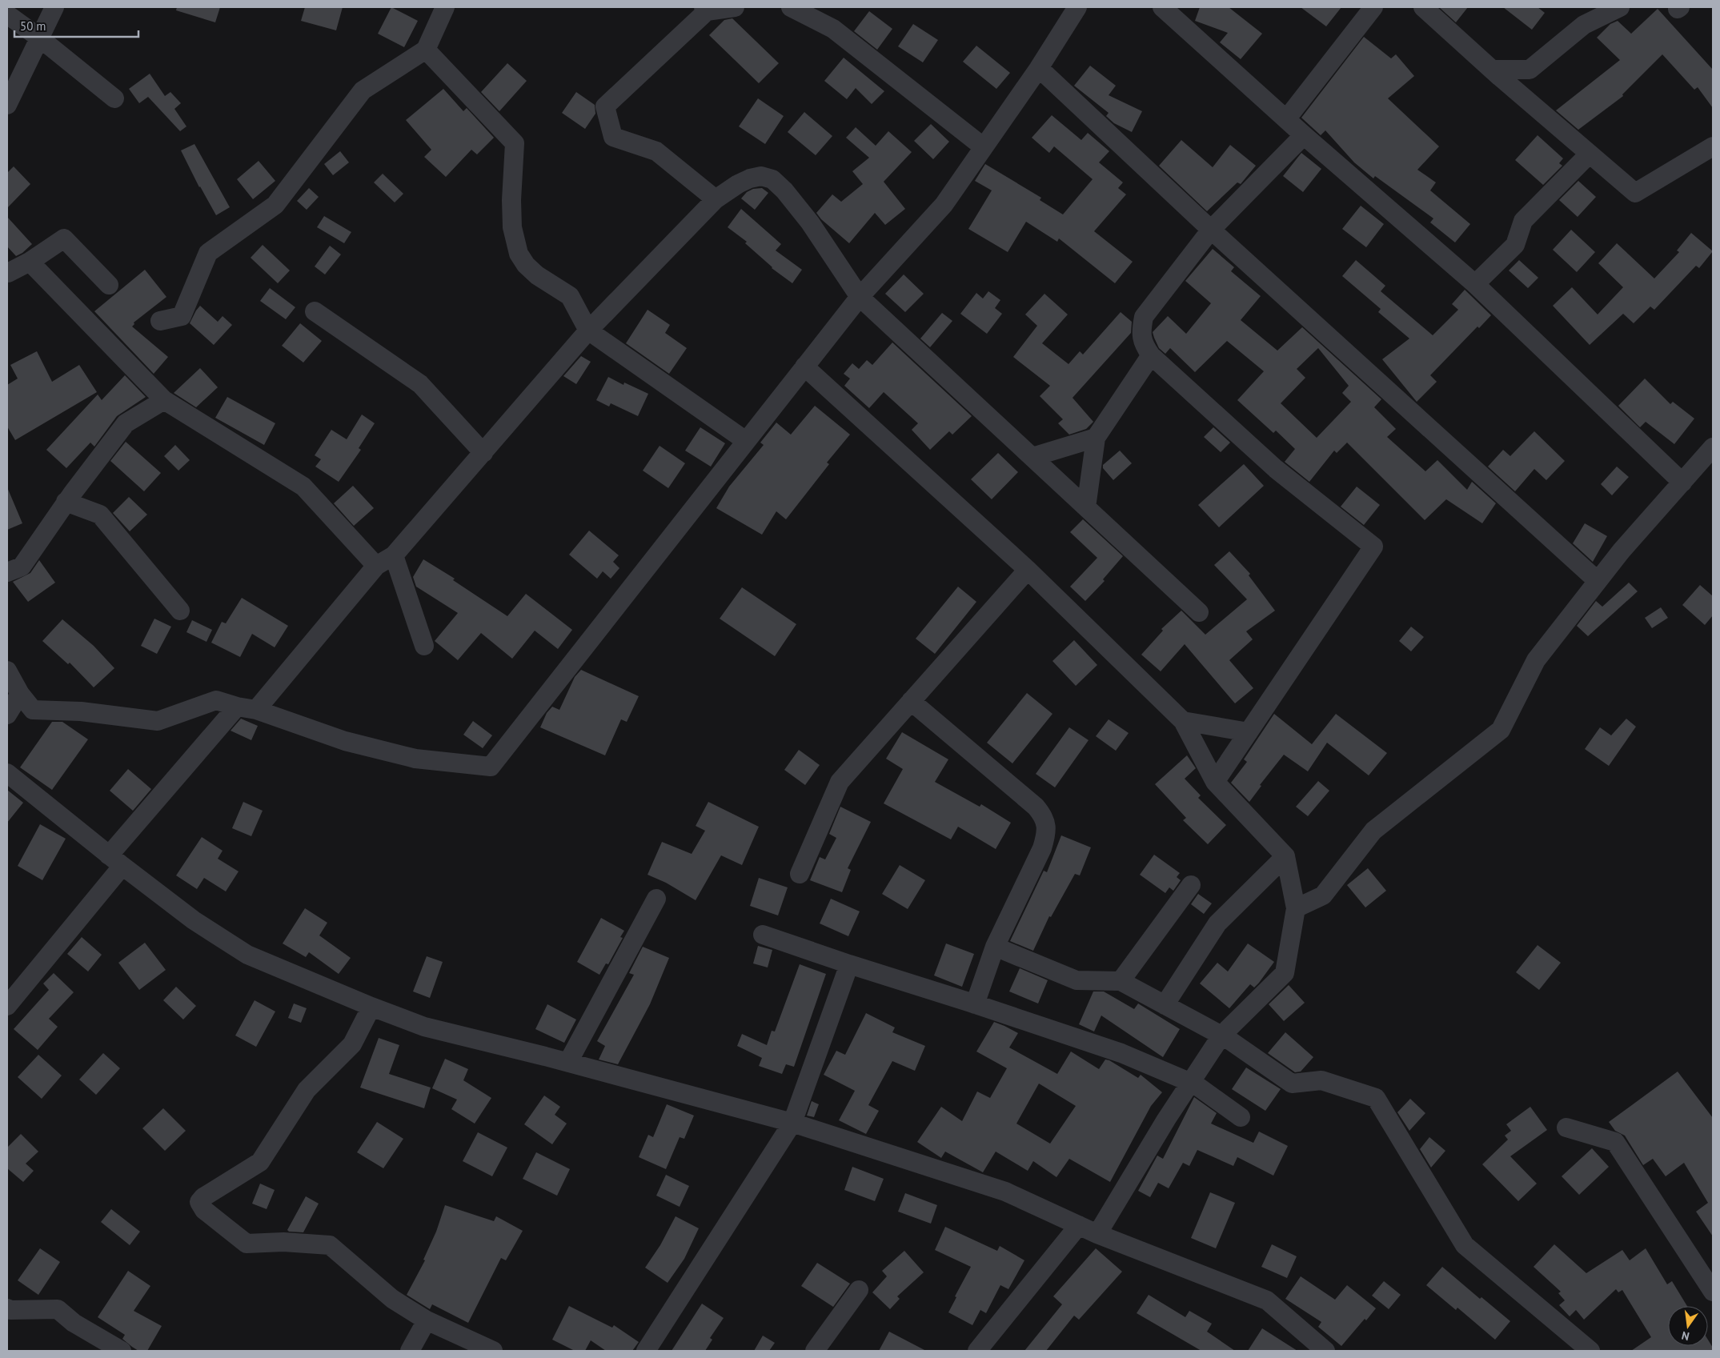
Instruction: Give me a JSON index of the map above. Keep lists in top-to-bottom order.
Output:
{
  "scale_bar": "50 m",
  "north": "bottom"
}
